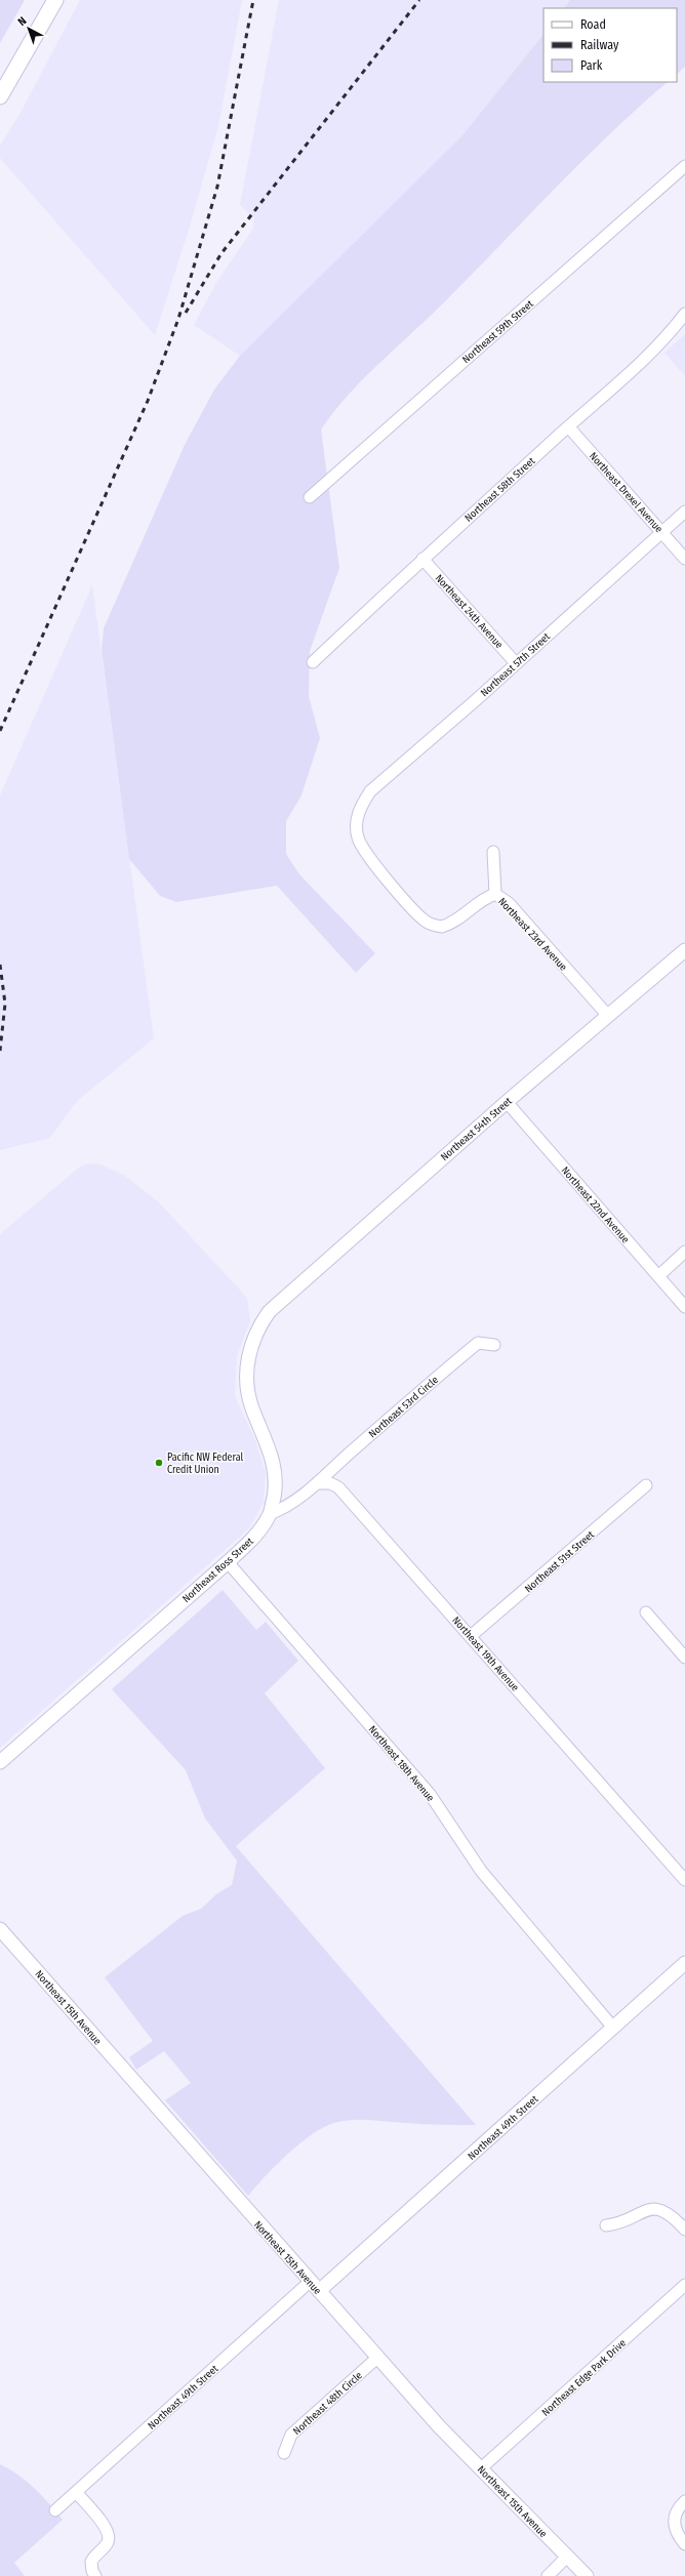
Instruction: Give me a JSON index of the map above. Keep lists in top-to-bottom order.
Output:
{
  "streets": {
    "street": [
      "Northeast 59th Street",
      "Northeast 58th Street",
      "Northeast Drexel Avenue",
      "Northeast 24th Avenue",
      "Northeast 57th Street",
      "Northeast 23rd Avenue",
      "Northeast 54th Street",
      "Northeast 22nd Avenue",
      "Northeast 53rd Circle",
      "Northeast 51st Street",
      "Northeast Ross Street",
      "Northeast 19th Avenue",
      "Northeast 18th Avenue",
      "Northeast 15th Avenue",
      "Northeast 49th Street",
      "Northeast Edge Park Drive",
      "Northeast 48th Circle"
    ]
  },
  "crossings": [
    ["Northeast 58th Street", "Northeast Drexel Avenue"],
    ["Northeast 58th Street", "Northeast 24th Avenue"],
    ["Northeast Drexel Avenue", "Northeast 57th Street"],
    ["Northeast 24th Avenue", "Northeast 57th Street"],
    ["Northeast 57th Street", "Northeast 23rd Avenue"],
    ["Northeast 23rd Avenue", "Northeast 54th Street"],
    ["Northeast 54th Street", "Northeast 22nd Avenue"],
    ["Northeast 54th Street", "Northeast Ross Street"],
    ["Northeast 53rd Circle", "Northeast 19th Avenue"],
    ["Northeast 51st Street", "Northeast 19th Avenue"],
    ["Northeast Ross Street", "Northeast 18th Avenue"],
    ["Northeast 18th Avenue", "Northeast 49th Street"],
    ["Northeast 15th Avenue", "Northeast 49th Street"],
    ["Northeast 15th Avenue", "Northeast Edge Park Drive"],
    ["Northeast 15th Avenue", "Northeast 48th Circle"]
  ],
  "places": ["Pacific NW Federal Credit Union"],
  "legend": ["Road", "Railway", "Park"],
  "north": "top left"
}
